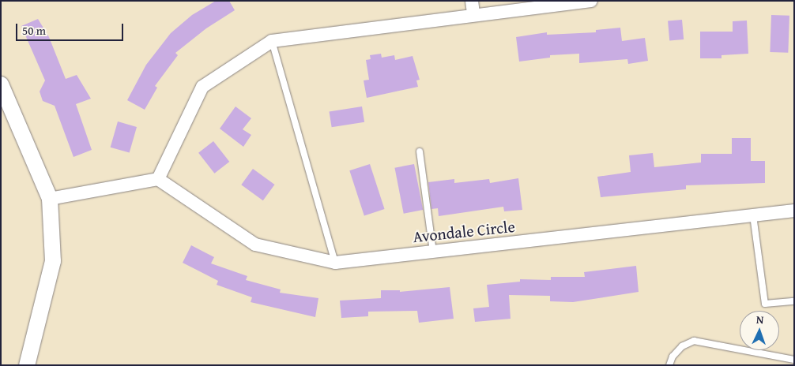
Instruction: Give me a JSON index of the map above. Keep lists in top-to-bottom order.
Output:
{
  "streets": {
    "street": ["Avondale Circle"]
  },
  "scale_bar": "50 m",
  "north": "top"
}
